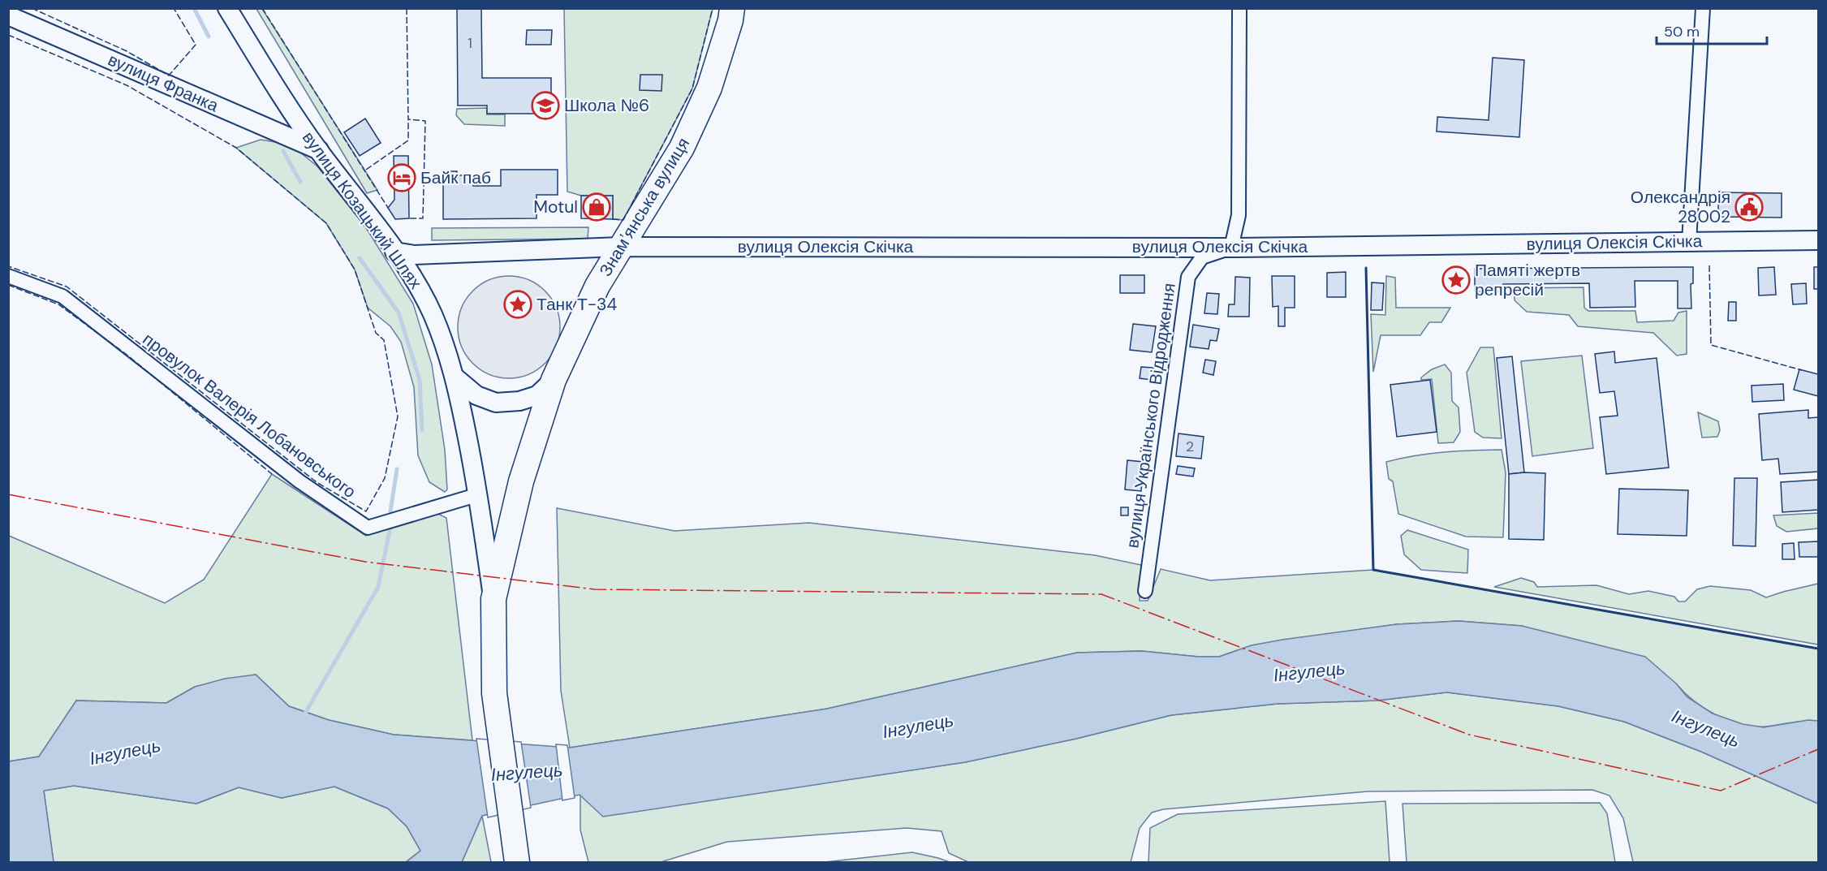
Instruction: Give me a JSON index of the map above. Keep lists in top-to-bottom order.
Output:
{
  "streets": {
    "highway": ["Знамʼянська вулиця"],
    "street": [
      "вулиця Франка",
      "вулиця Козацький Шлях",
      "вулиця Олексія Скічка",
      "провулок Валерія Лобановського",
      "вулиця Українського Відродження"
    ]
  },
  "crossings": [
    ["вулиця Франка", "вулиця Козацький Шлях"],
    ["Знамʼянська вулиця", "вулиця Козацький Шлях"],
    ["Знамʼянська вулиця", "вулиця Олексія Скічка"],
    ["вулиця Козацький Шлях", "вулиця Олексія Скічка"],
    ["вулиця Козацький Шлях", "провулок Валерія Лобановського"],
    ["вулиця Олексія Скічка", "вулиця Українського Відродження"]
  ],
  "water": ["Інгулець"],
  "places": {
    "school or university": ["Школа №6"],
    "hotel": ["Байк паб"],
    "shop": ["Motul"],
    "public building": ["Олександрія 28002"],
    "place": ["Памяті жертв репресій", "Танк Т-34"]
  },
  "house_numbers": ["1", "2"],
  "scale_bar": "50 m"
}
